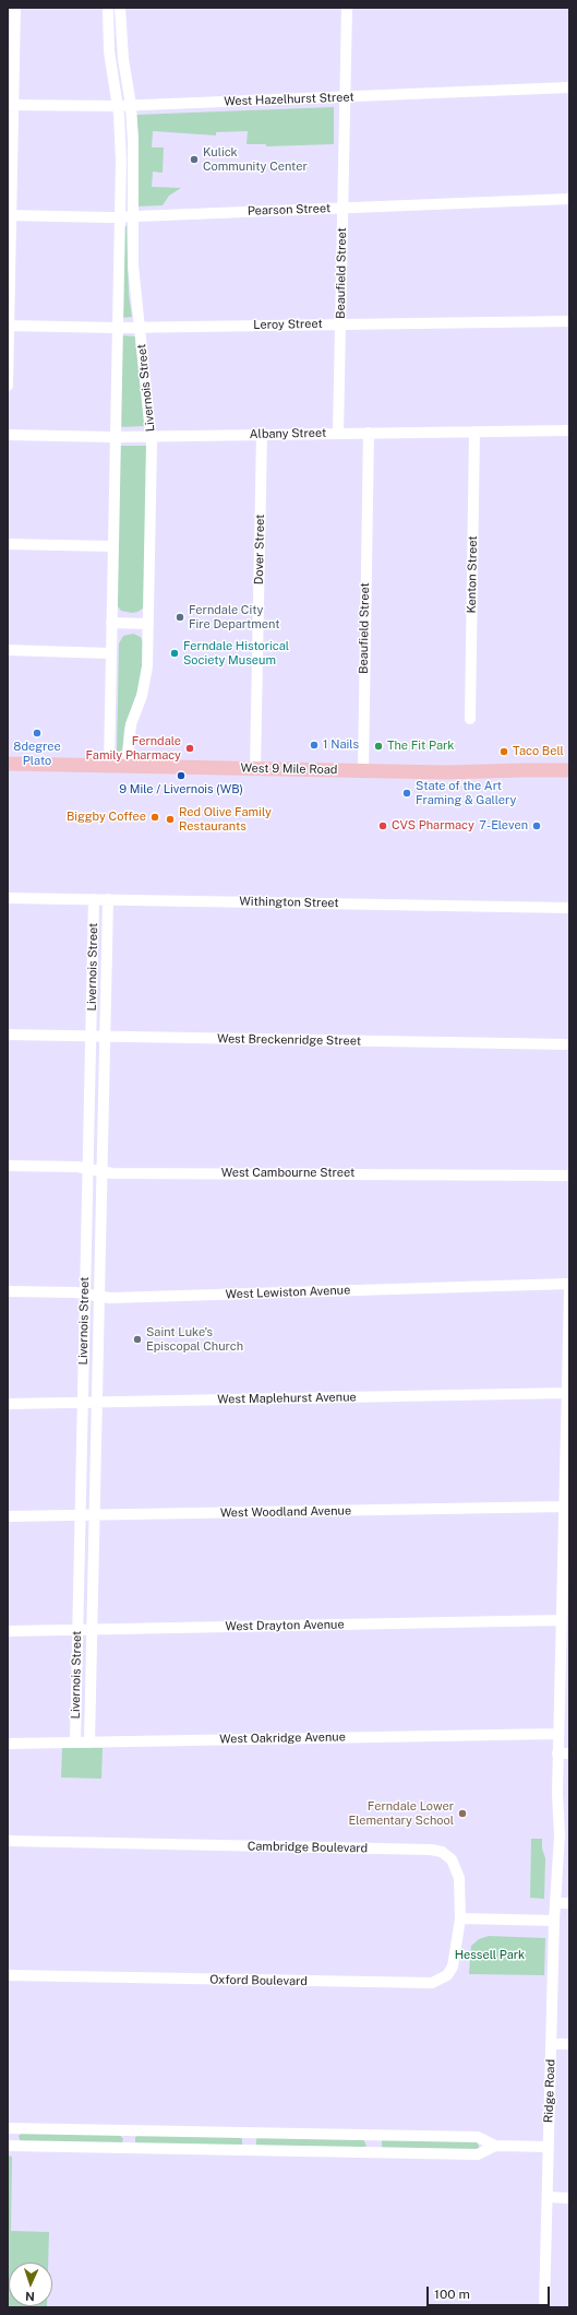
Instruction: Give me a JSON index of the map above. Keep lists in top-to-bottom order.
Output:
{
  "streets": {
    "main road": ["West 9 Mile Road"],
    "street": [
      "West Hazelhurst Street",
      "Pearson Street",
      "Beaufield Street",
      "Leroy Street",
      "Livernois Street",
      "Albany Street",
      "Dover Street",
      "Kenton Street",
      "Withington Street",
      "West Breckenridge Street",
      "West Cambourne Street",
      "West Lewiston Avenue",
      "West Maplehurst Avenue",
      "West Woodland Avenue",
      "West Drayton Avenue",
      "West Oakridge Avenue",
      "Cambridge Boulevard",
      "Oxford Boulevard",
      "Ridge Road"
    ]
  },
  "crossings": [
    ["West Hazelhurst Street", "Beaufield Street"],
    ["West Hazelhurst Street", "Livernois Street"],
    ["Pearson Street", "Beaufield Street"],
    ["Pearson Street", "Livernois Street"],
    ["Beaufield Street", "Leroy Street"],
    ["Beaufield Street", "Albany Street"],
    ["Beaufield Street", "West 9 Mile Road"],
    ["Leroy Street", "Livernois Street"],
    ["Livernois Street", "Albany Street"],
    ["Livernois Street", "West 9 Mile Road"],
    ["Livernois Street", "Withington Street"],
    ["Livernois Street", "West Breckenridge Street"],
    ["Livernois Street", "West Cambourne Street"],
    ["Livernois Street", "West Lewiston Avenue"],
    ["Livernois Street", "West Maplehurst Avenue"],
    ["Livernois Street", "West Woodland Avenue"],
    ["Livernois Street", "West Drayton Avenue"],
    ["Livernois Street", "West Oakridge Avenue"],
    ["Albany Street", "Dover Street"],
    ["Albany Street", "Kenton Street"],
    ["Dover Street", "West 9 Mile Road"],
    ["West Maplehurst Avenue", "Ridge Road"],
    ["West Woodland Avenue", "Ridge Road"],
    ["West Drayton Avenue", "Ridge Road"],
    ["West Oakridge Avenue", "Ridge Road"],
    ["Cambridge Boulevard", "Oxford Boulevard"]
  ],
  "parks": ["Hessell Park"],
  "places": [
    "Kulick Community Center",
    "Ferndale City Fire Department",
    "Ferndale Historical Society Museum",
    "8degree Plato",
    "1 Nails",
    "The Fit Park",
    "Ferndale Family Pharmacy",
    "Taco Bell",
    "9 Mile / Livernois (WB)",
    "State of the Art Framing & Gallery",
    "Biggby Coffee",
    "Red Olive Family Restaurants",
    "CVS Pharmacy",
    "7-Eleven",
    "Saint Luke's Episcopal Church",
    "Ferndale Lower Elementary School"
  ],
  "scale_bar": "100 m",
  "north": "bottom"
}
